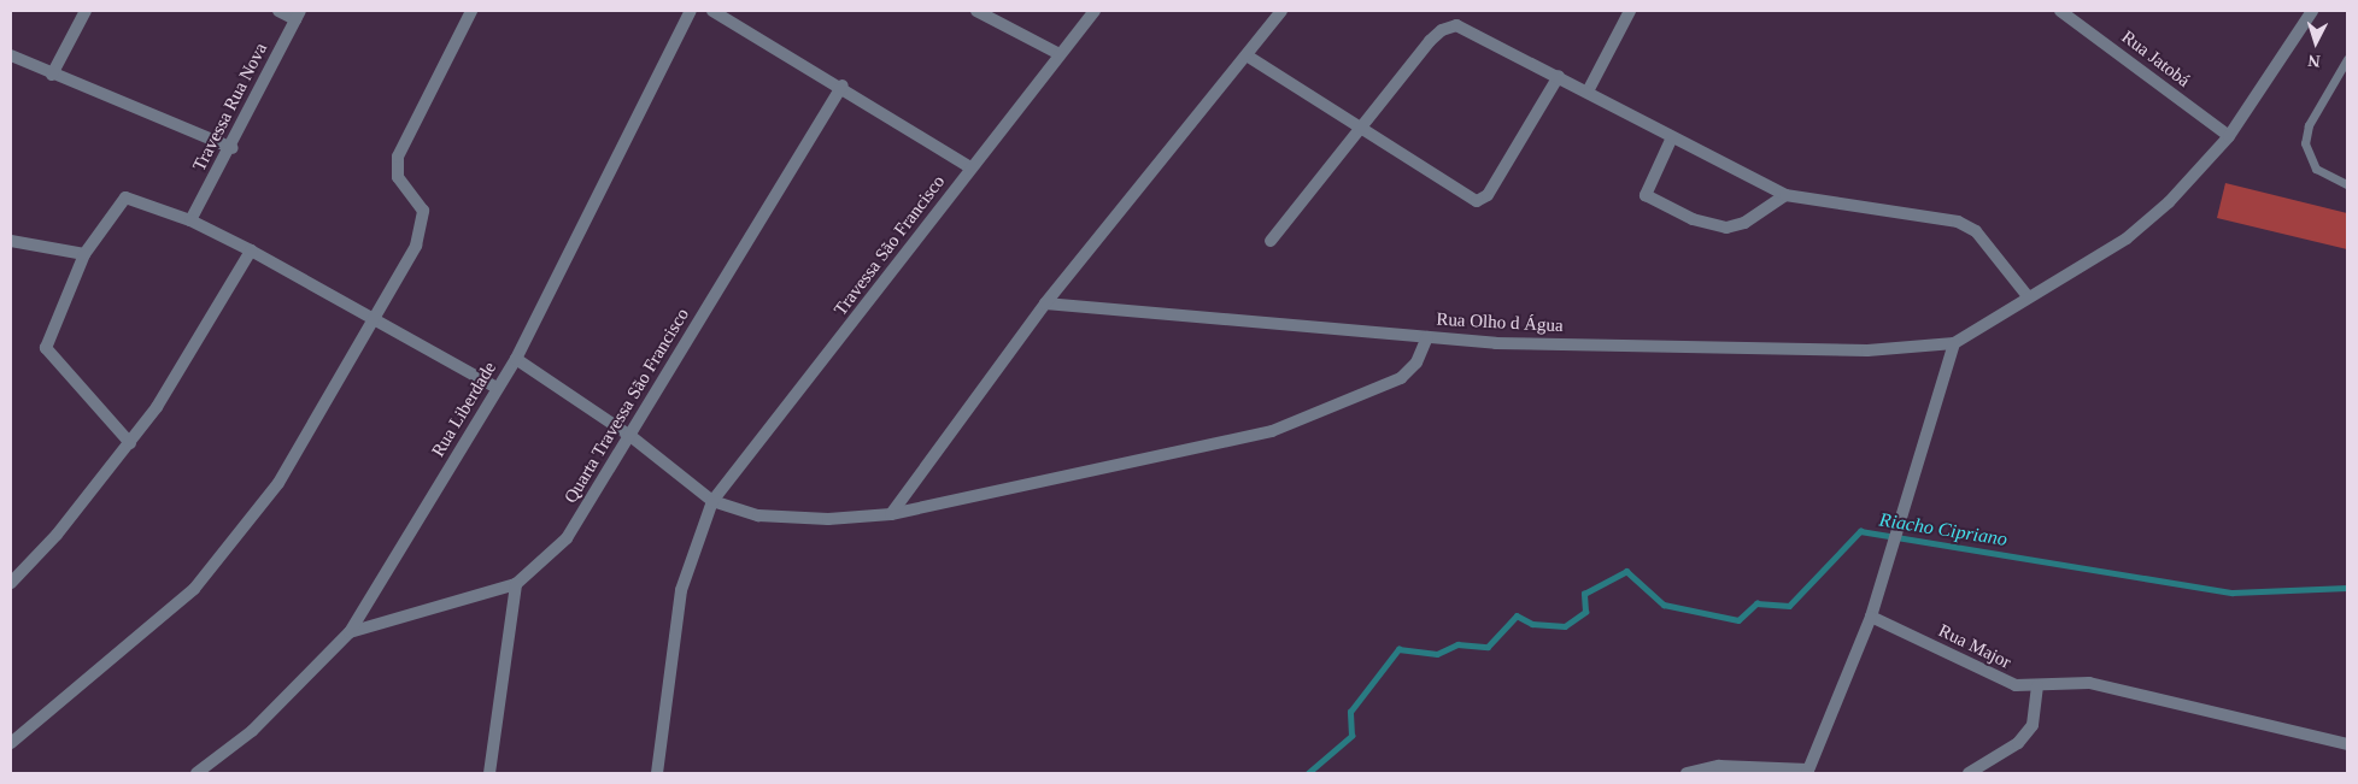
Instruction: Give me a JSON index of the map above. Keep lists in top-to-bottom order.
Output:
{
  "streets": {
    "street": [
      "Rua Jatobá",
      "Travessa Rua Nova",
      "Travessa São Francisco",
      "Rua Olho d Água",
      "Quarta Travessa São Francisco",
      "Rua Liberdade",
      "Rua Major"
    ]
  },
  "crossings": [
    ["Quarta Travessa São Francisco", "Rua Liberdade"]
  ],
  "water": ["Riacho Cipriano"],
  "north": "bottom"
}
